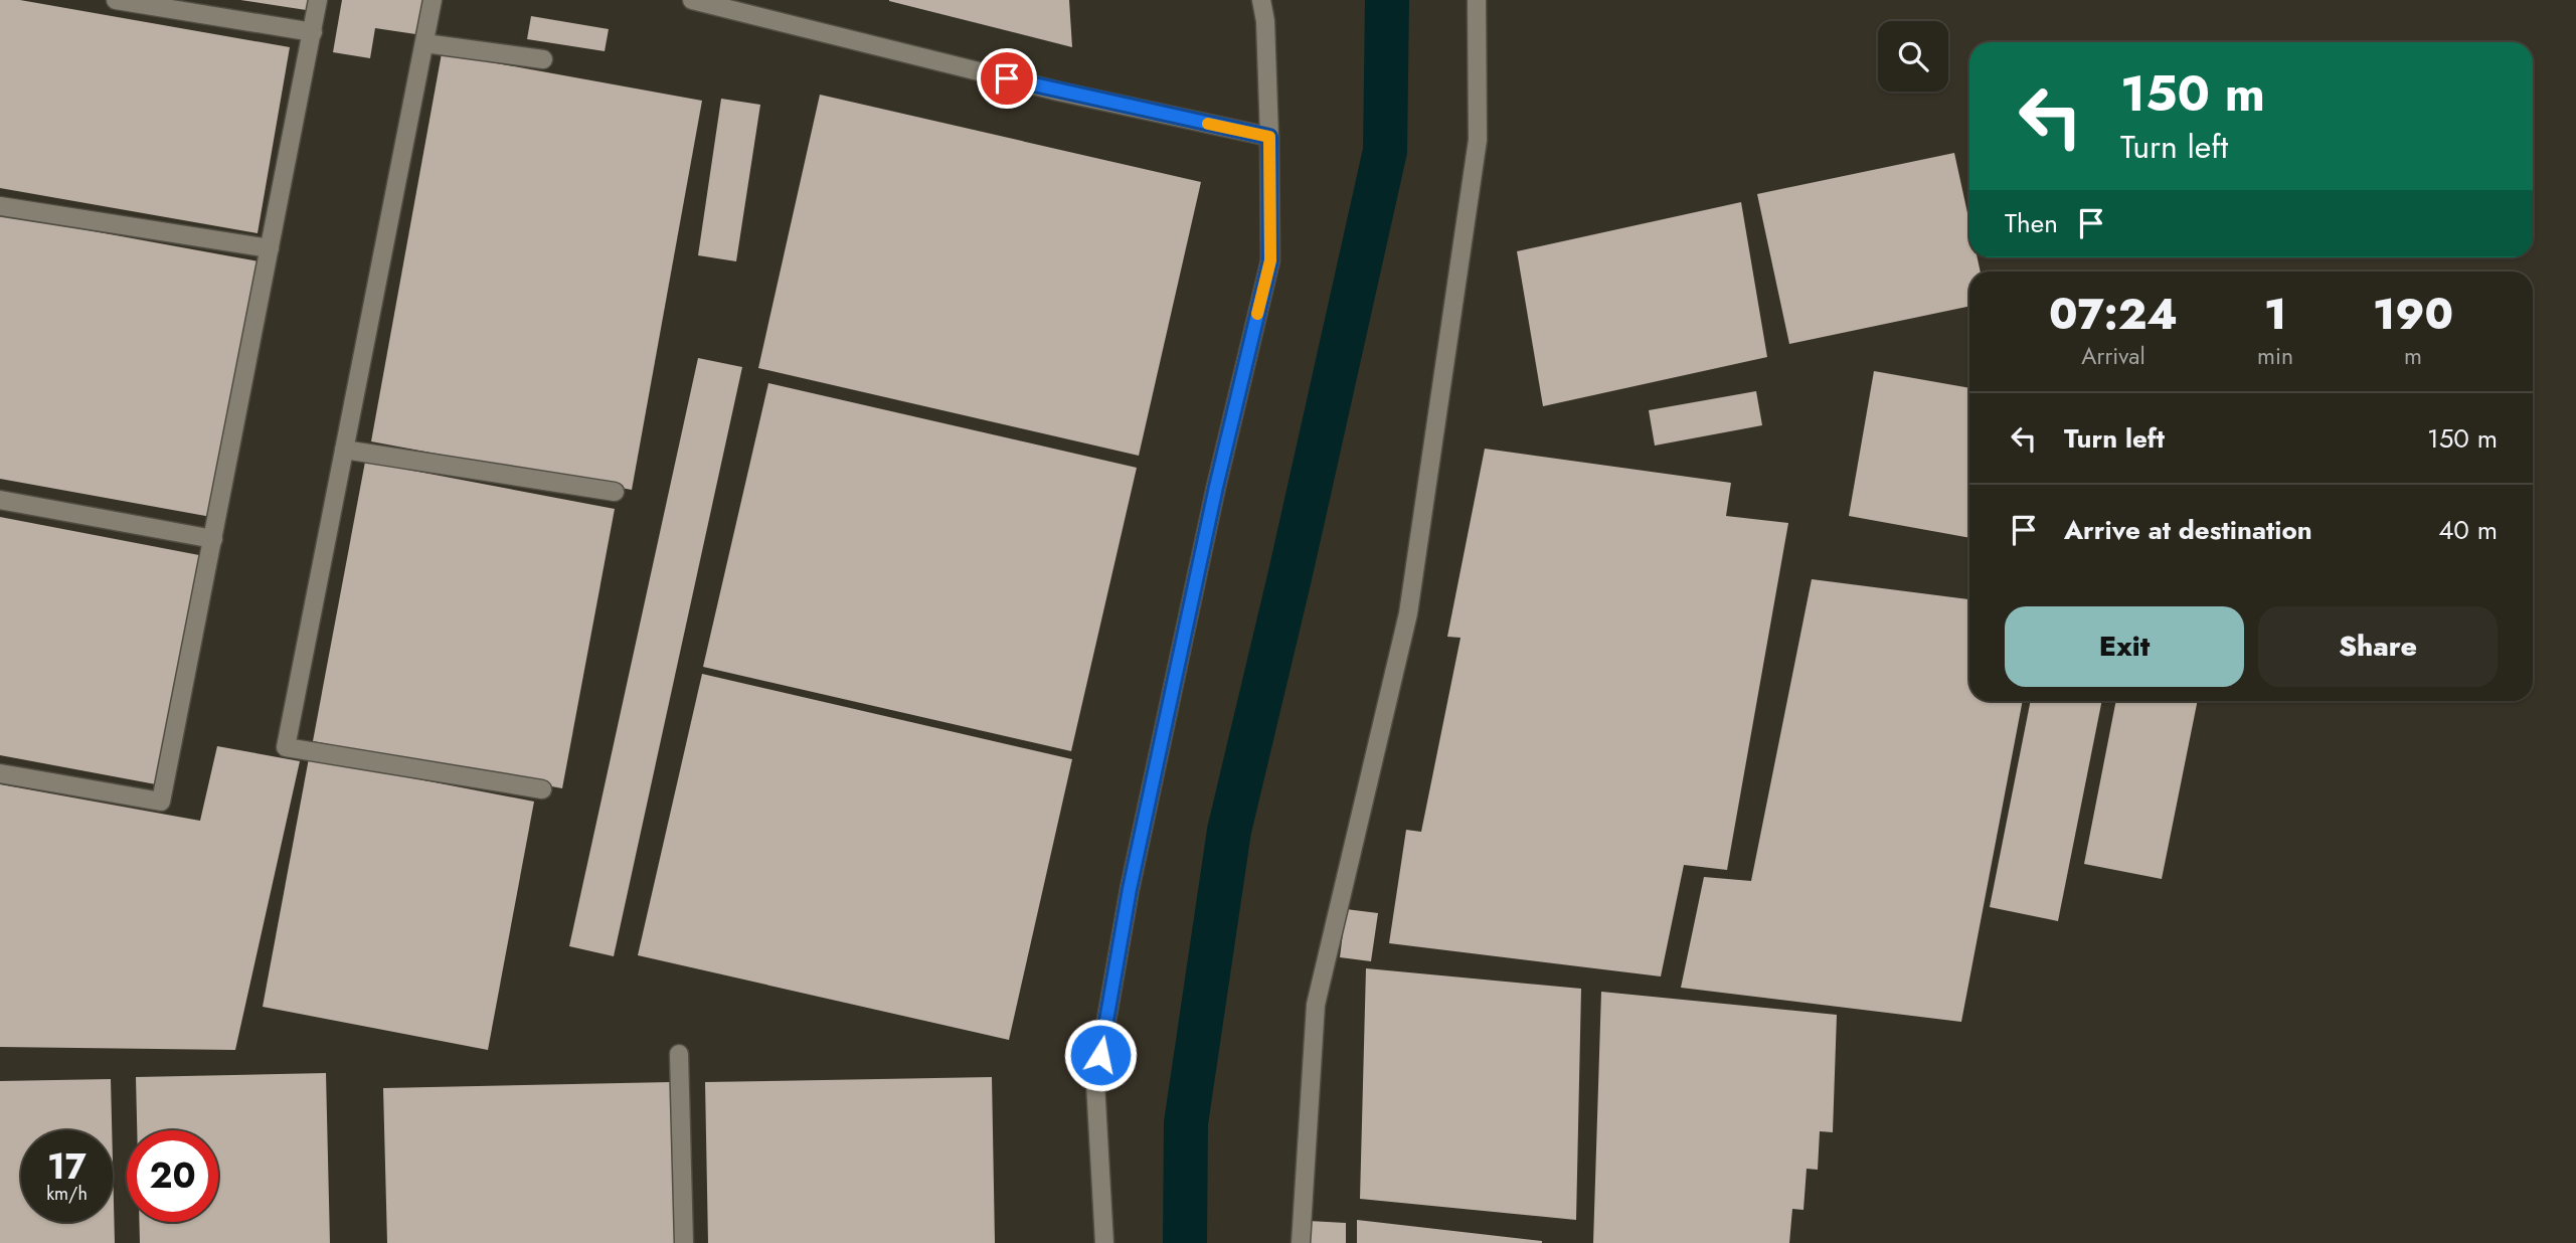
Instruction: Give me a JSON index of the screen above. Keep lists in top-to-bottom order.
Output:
{
  "page": {
    "turn": ["150 m", "Turn left"],
    "then": "Then",
    "eta": [
      "07:24",
      "Arrival",
      "1",
      "min",
      "190",
      "m"
    ],
    "list": [
      {
        "name": "Turn left",
        "value": "150 m"
      },
      {
        "name": "Arrive at destination",
        "value": "40 m"
      }
    ],
    "buttons": ["Exit", "Share"],
    "speed": "17 km/h",
    "limit": "20"
  }
}
